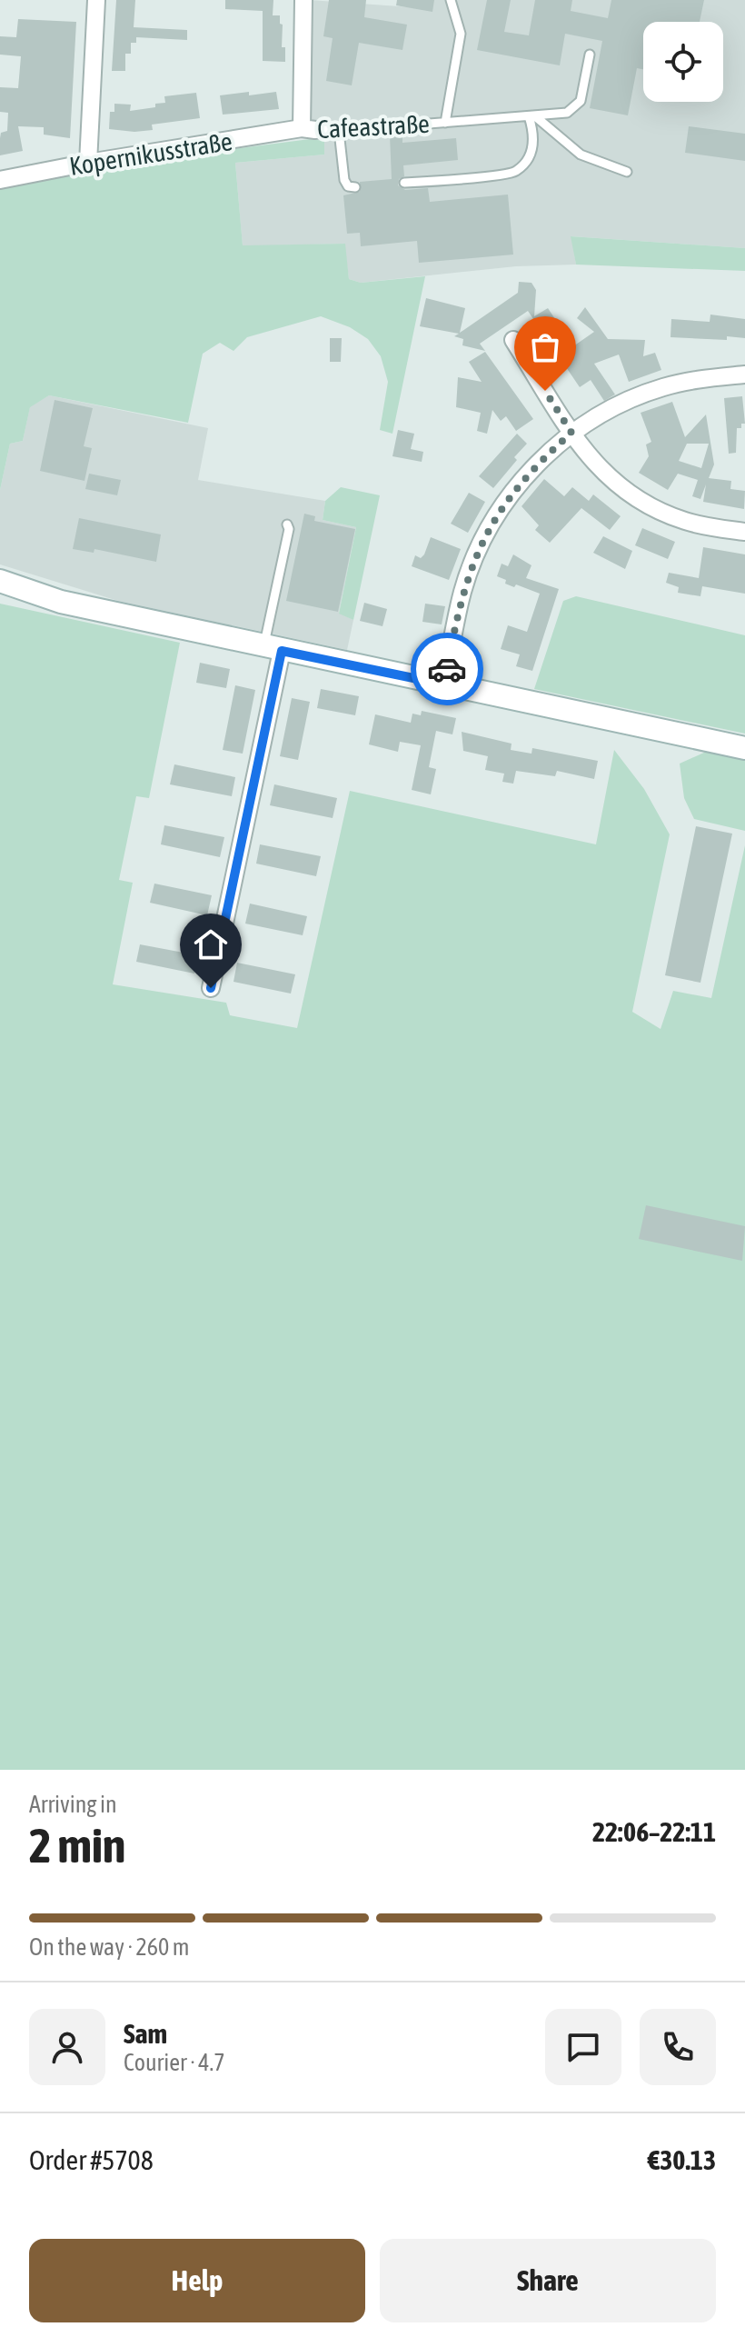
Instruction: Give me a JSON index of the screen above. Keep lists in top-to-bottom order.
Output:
{
  "streets": {
    "street": ["Kopernikusstraße"],
    "lane": ["Cafeastraße"]
  },
  "crossings": [
    ["Cafeastraße", "Kopernikusstraße"]
  ],
  "page": {
    "heading": ["2 min", "Arriving in", "22:06–22:11"],
    "panel": [
      "Sam",
      "Courier · 4.7",
      "Order #5708",
      "€30.13"
    ],
    "bar": "On the way · 260 m",
    "buttons": ["Help", "Share"]
  }
}
